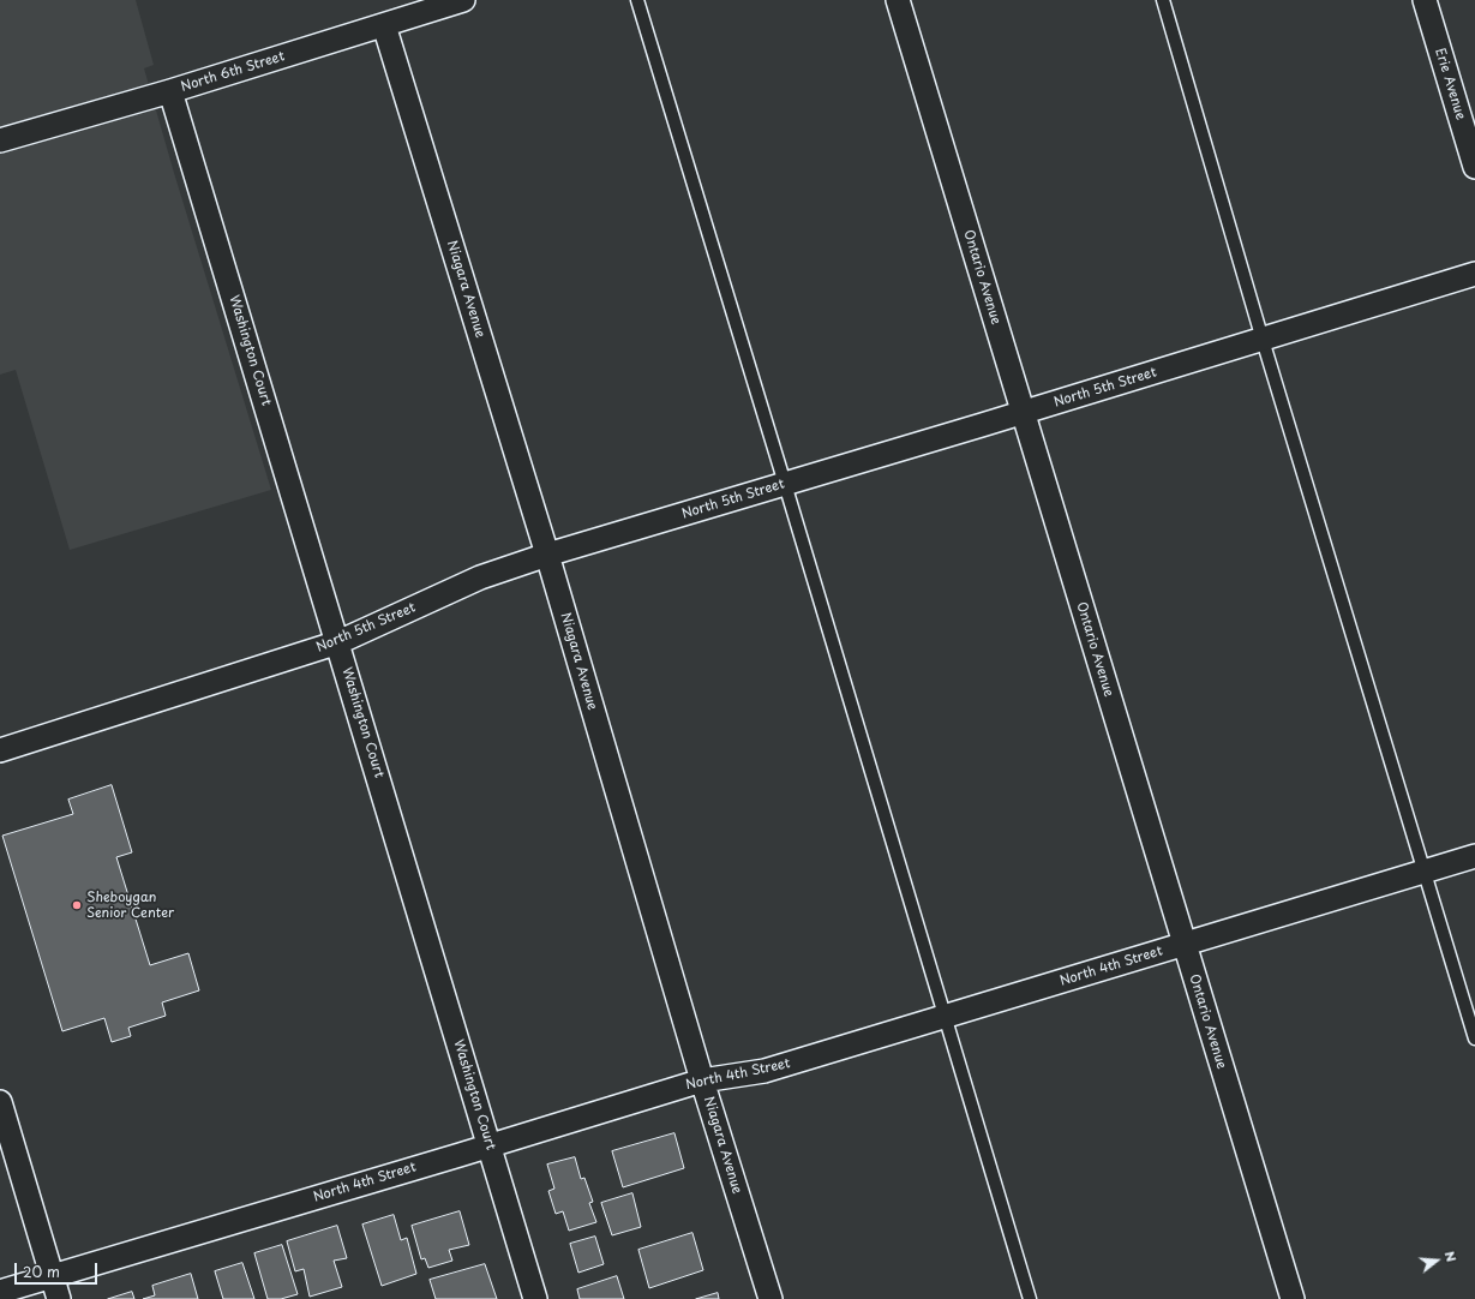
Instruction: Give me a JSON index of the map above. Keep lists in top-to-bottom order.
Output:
{
  "streets": {
    "street": [
      "North 6th Street",
      "Erie Avenue",
      "Ontario Avenue",
      "Niagara Avenue",
      "Washington Court",
      "North 5th Street",
      "North 4th Street"
    ]
  },
  "crossings": [
    ["North 6th Street", "Niagara Avenue"],
    ["North 6th Street", "Washington Court"],
    ["Ontario Avenue", "North 5th Street"],
    ["Ontario Avenue", "North 4th Street"],
    ["Niagara Avenue", "North 5th Street"],
    ["Niagara Avenue", "North 4th Street"],
    ["Washington Court", "North 5th Street"],
    ["Washington Court", "North 4th Street"]
  ],
  "places": ["Sheboygan Senior Center"],
  "scale_bar": "20 m",
  "north": "right"
}
